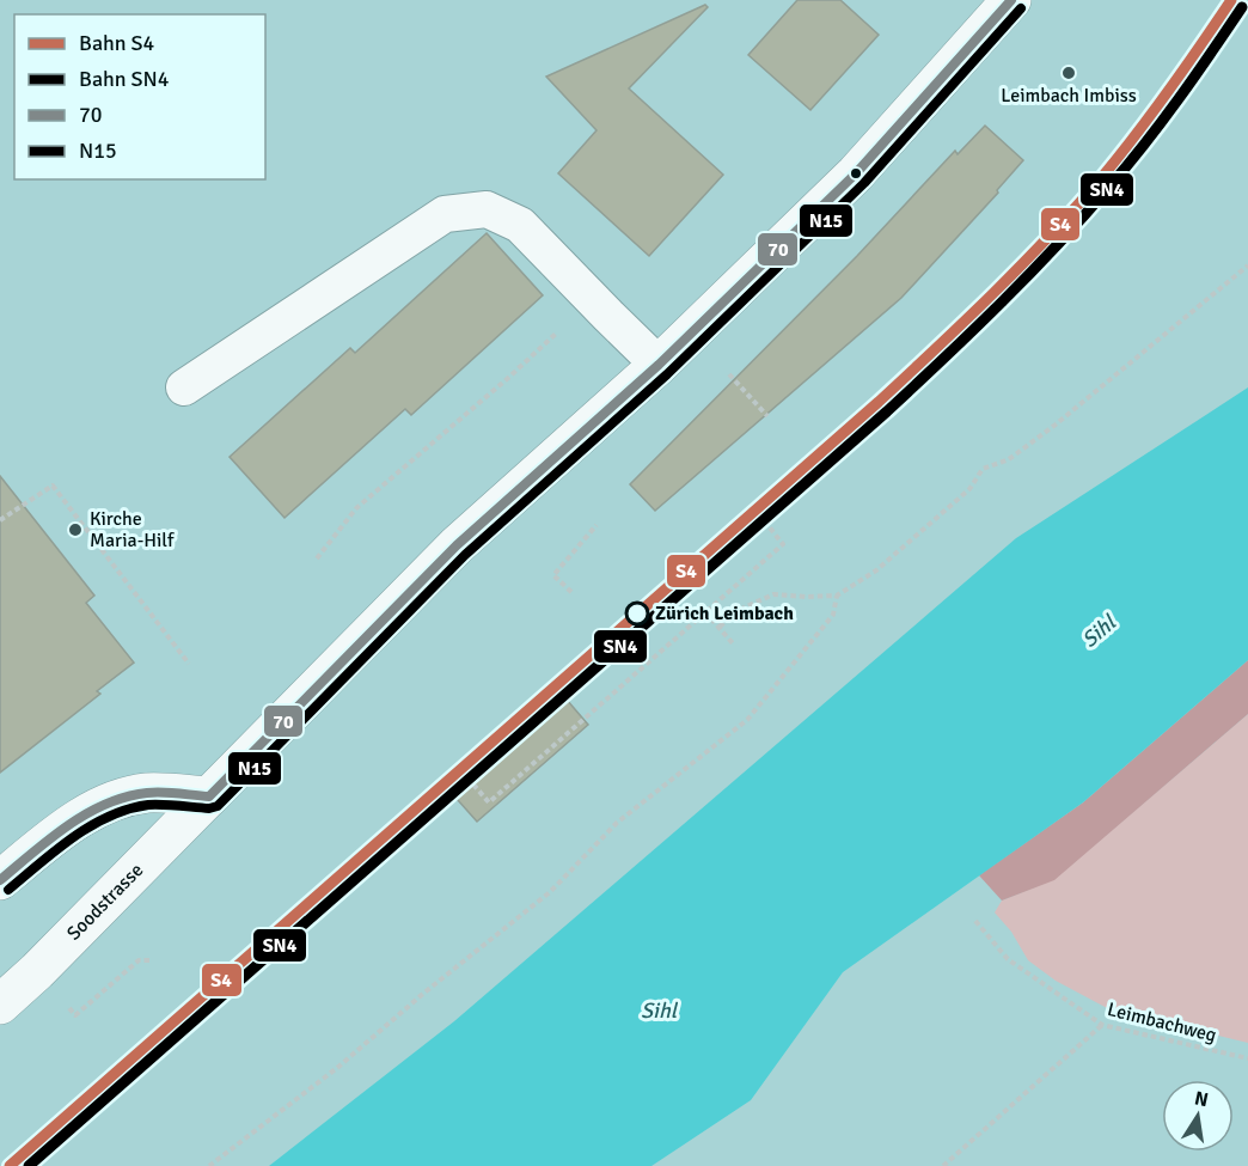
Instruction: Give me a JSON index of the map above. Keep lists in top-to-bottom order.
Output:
{
  "streets": {
    "main road": ["Soodstrasse"],
    "path": ["Leimbachweg"]
  },
  "water": ["Sihl"],
  "places": ["Leimbach Imbiss", "Kirche Maria-Hilf", "Zürich Leimbach"],
  "lines": [
    "rail line S4",
    "transit line 70",
    "rail line SN4",
    "transit line N15"
  ],
  "legend": [
    "Bahn S4",
    "Bahn SN4",
    "70",
    "N15"
  ],
  "north": "top"
}
